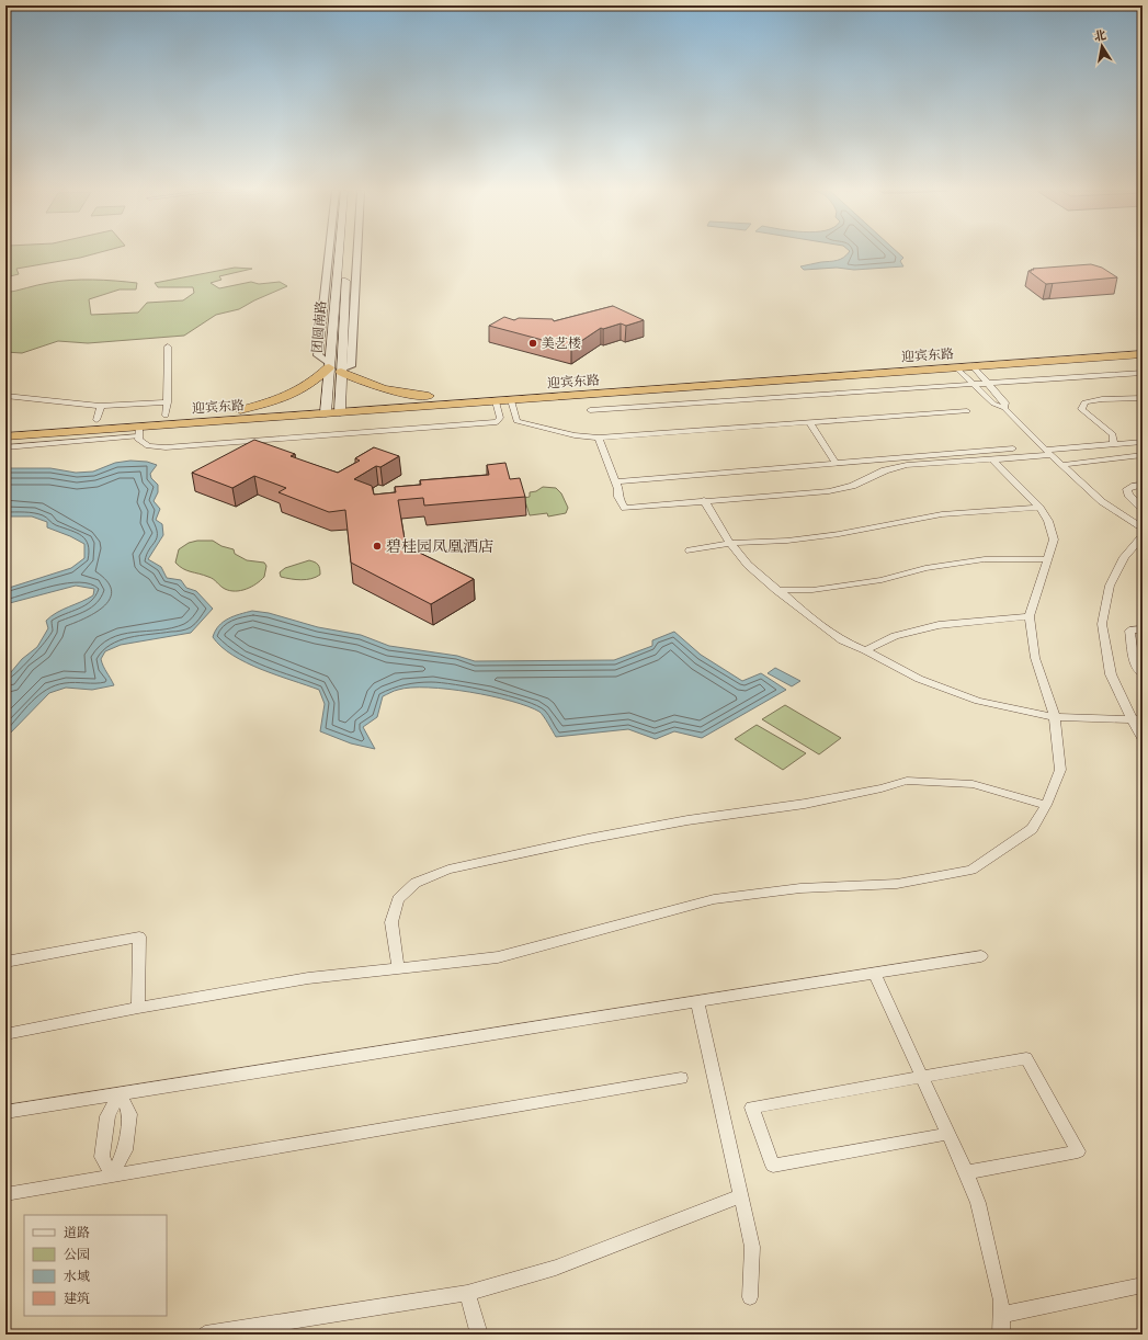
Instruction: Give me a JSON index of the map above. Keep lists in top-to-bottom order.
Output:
{
  "streets": {
    "highway": ["迎宾东路"],
    "main road": ["团圆南路"]
  },
  "crossings": [
    ["团圆南路", "迎宾东路"]
  ],
  "places": ["美艺楼", "碧桂园凤凰酒店"],
  "legend": [
    "道路",
    "公园",
    "水域",
    "建筑"
  ],
  "north": "top"
}
